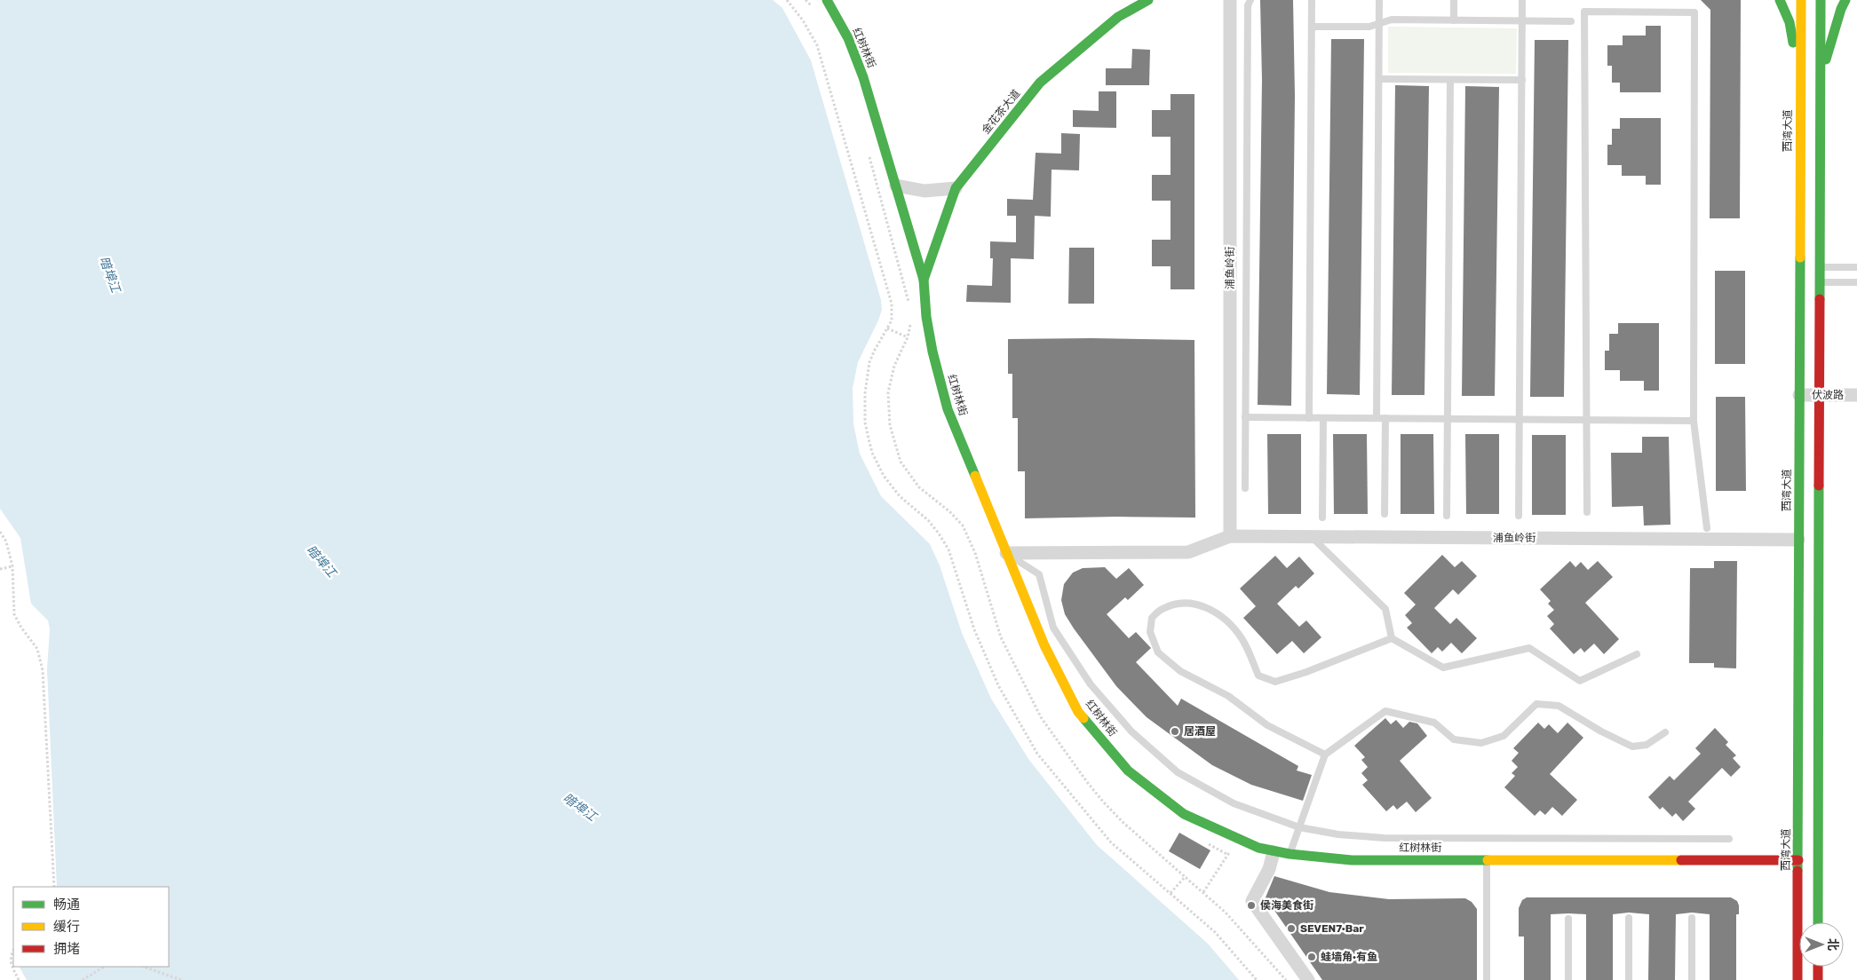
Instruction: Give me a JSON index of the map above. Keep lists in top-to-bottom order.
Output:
{
  "streets": {
    "street": [
      "红树林街",
      "金花茶大道",
      "西湾大道",
      "浦鱼岭街",
      "伏波路"
    ]
  },
  "crossings": [
    ["红树林街", "金花茶大道"],
    ["红树林街", "西湾大道"],
    ["红树林街", "浦鱼岭街"],
    ["西湾大道", "浦鱼岭街"],
    ["西湾大道", "伏波路"]
  ],
  "water": ["暗埠江"],
  "places": [
    "居酒屋",
    "侯海美食街",
    "SEVEN7·Bar",
    "蛙墙角·有鱼"
  ],
  "legend": ["畅通", "缓行", "拥堵"],
  "north": "right"
}
